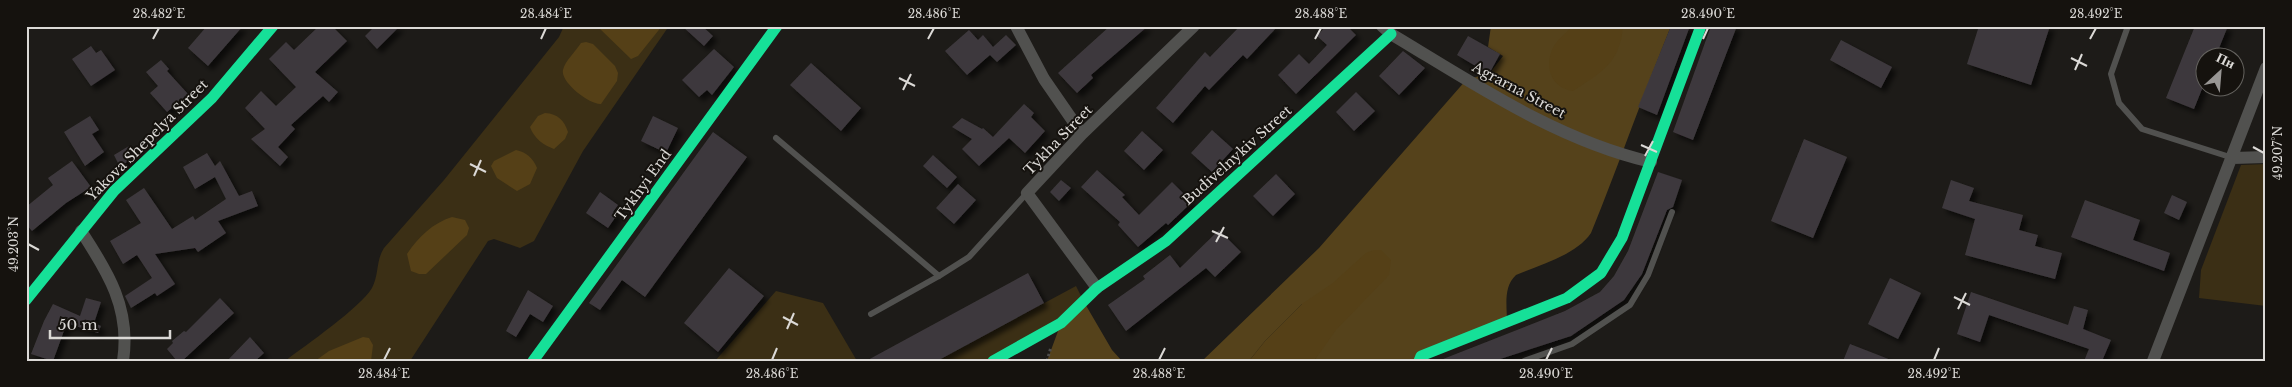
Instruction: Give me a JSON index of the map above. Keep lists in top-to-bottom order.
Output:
{
  "streets": {
    "street": [
      "Agrarna Street",
      "Yakova Shepelya Street",
      "Tykha Street",
      "Budivelnykiv Street",
      "Tykhyi End"
    ]
  },
  "crossings": [
    ["Agrarna Street", "Budivelnykiv Street"],
    ["Tykha Street", "Budivelnykiv Street"]
  ],
  "scale_bar": "50 m",
  "north": "top right",
  "coordinates": [
    "28.482°E",
    "28.484°E",
    "28.486°E",
    "28.488°E",
    "28.490°E",
    "28.492°E",
    "49.207°N",
    "49.203°N"
  ]
}
